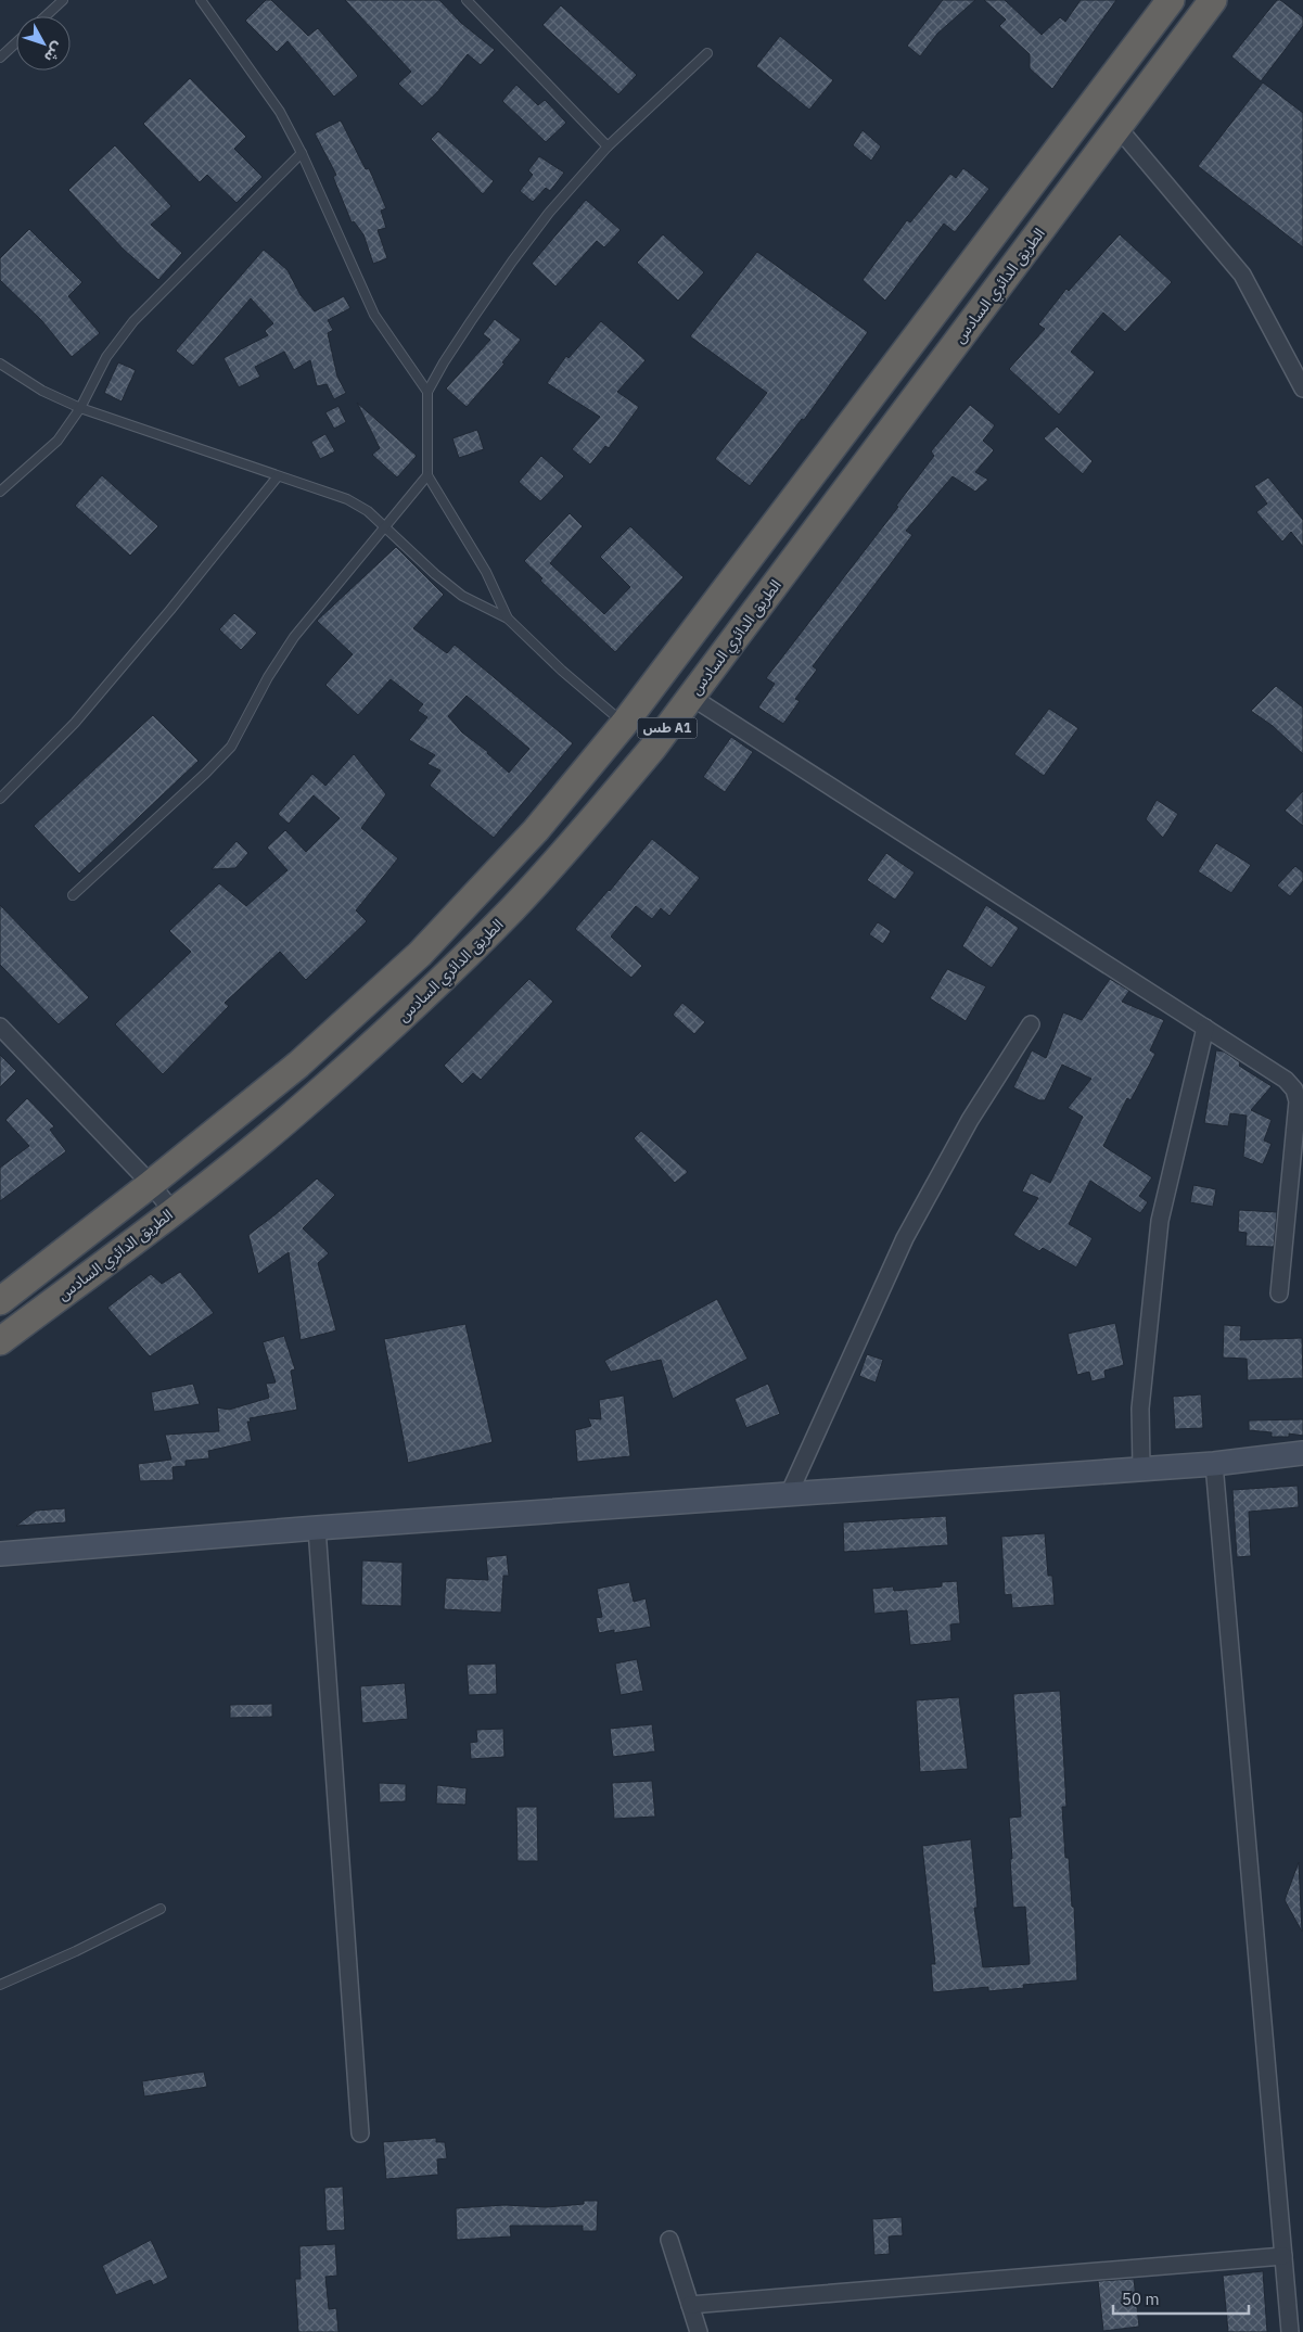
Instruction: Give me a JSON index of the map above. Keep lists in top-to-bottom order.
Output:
{
  "streets": {
    "highway": ["الطريق الدائري السادس", "طس A1"]
  },
  "scale_bar": "50 m",
  "north": "bottom right"
}
